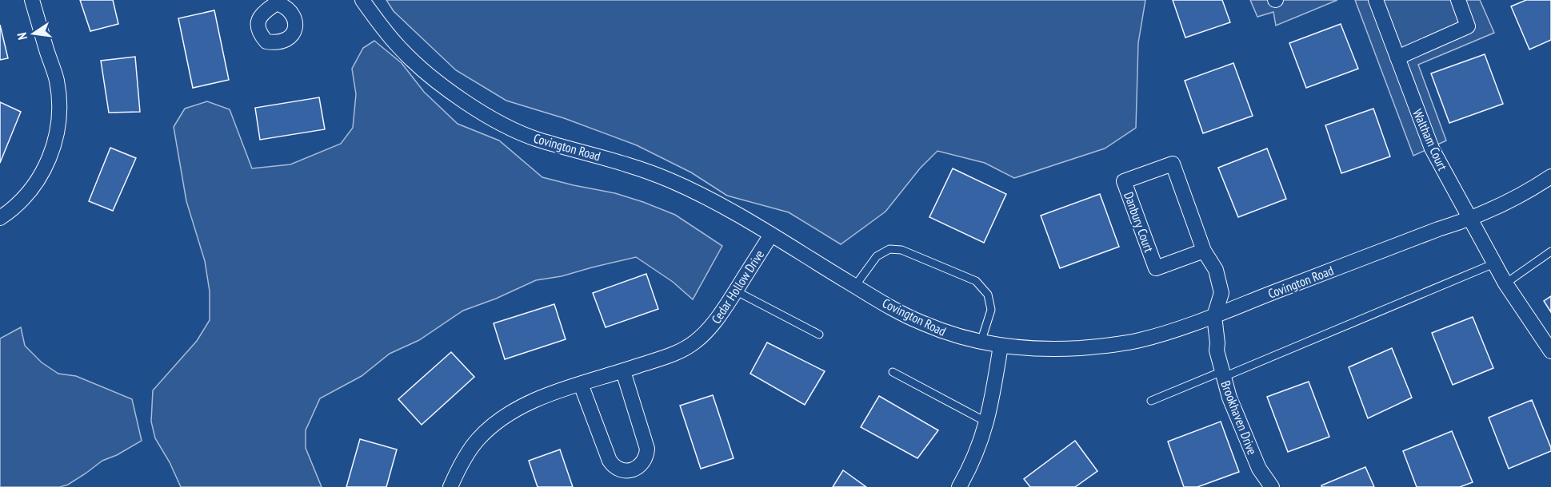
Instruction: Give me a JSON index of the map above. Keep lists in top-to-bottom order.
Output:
{
  "streets": {
    "street": [
      "Waltham Court",
      "Covington Road",
      "Danbury Court",
      "Cedar Hollow Drive",
      "Brookhaven Drive"
    ]
  },
  "crossings": [
    ["Waltham Court", "Covington Road"],
    ["Covington Road", "Danbury Court"],
    ["Covington Road", "Cedar Hollow Drive"],
    ["Covington Road", "Brookhaven Drive"],
    ["Danbury Court", "Brookhaven Drive"]
  ],
  "north": "left"
}
